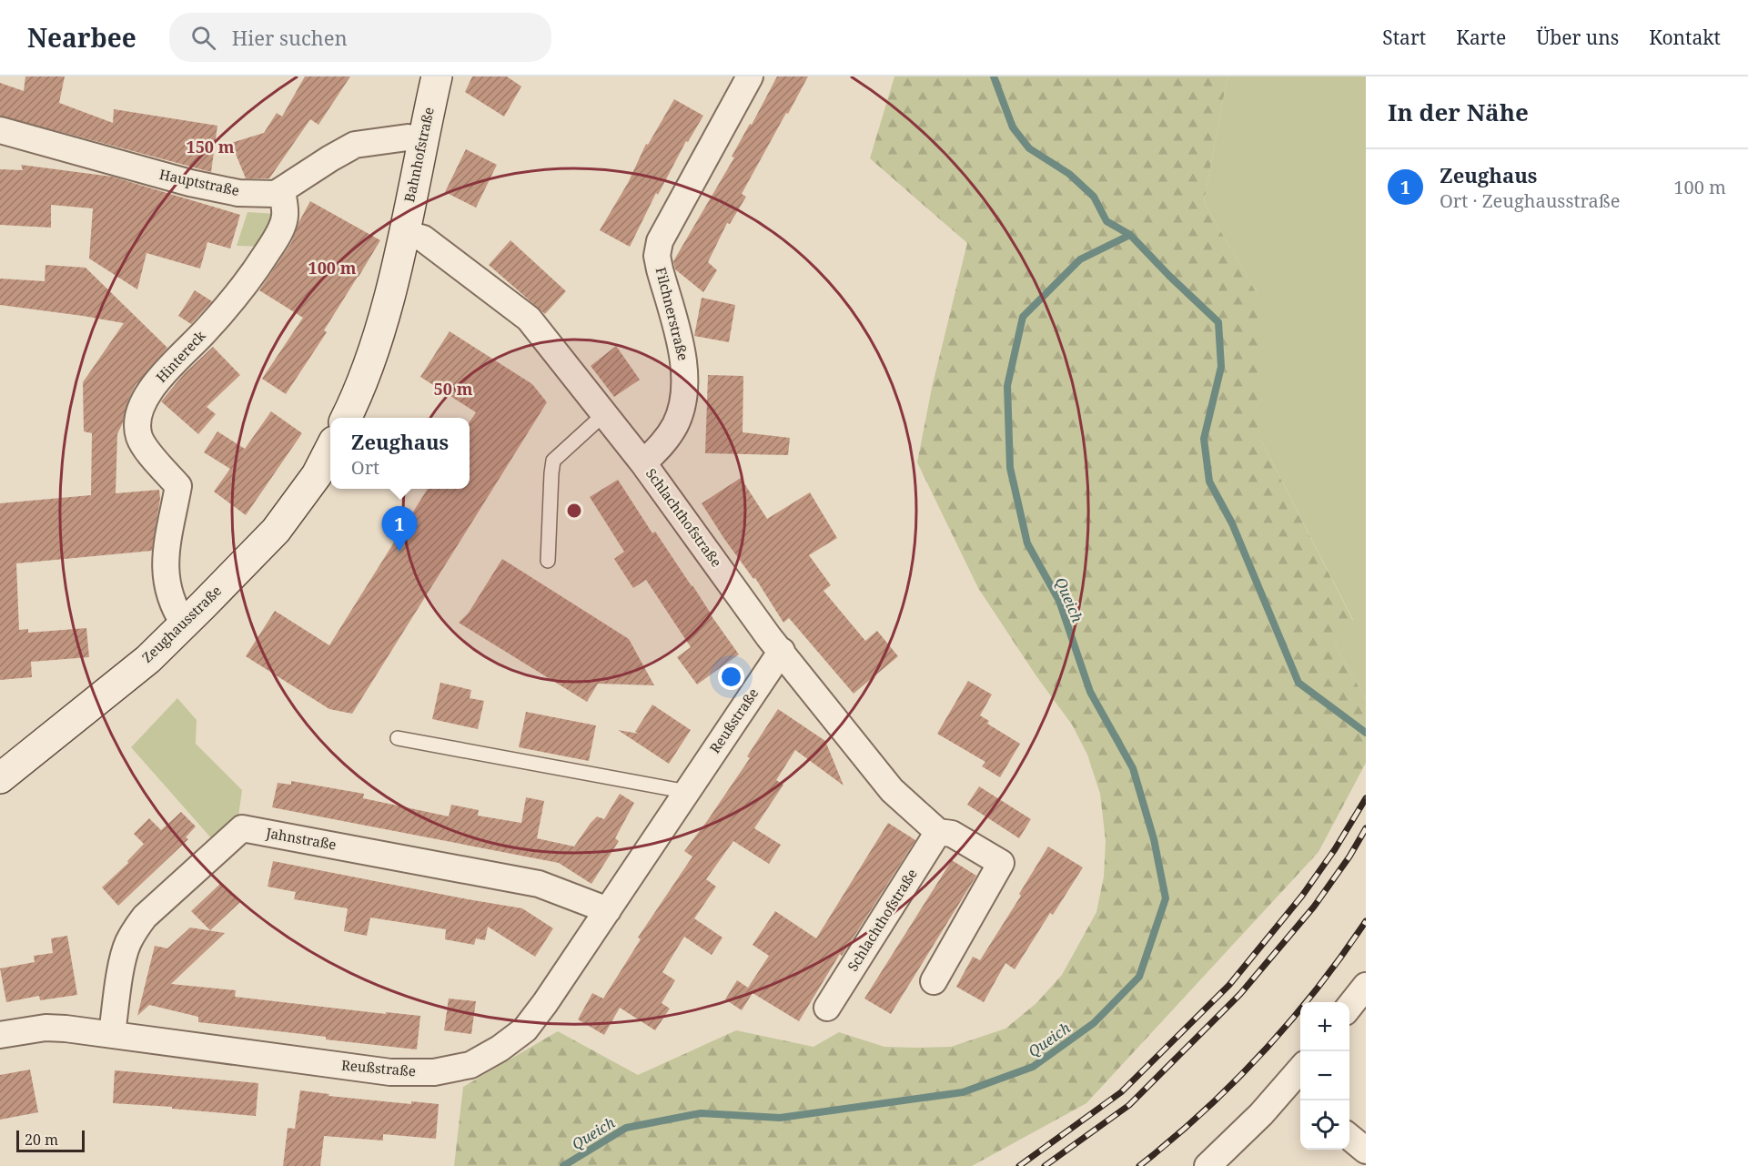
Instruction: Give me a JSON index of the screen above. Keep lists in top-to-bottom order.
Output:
{
  "streets": {
    "street": [
      "Bahnhofstraße",
      "Hauptstraße",
      "Filchnerstraße",
      "Hintereck",
      "Schlachthofstraße",
      "Zeughausstraße",
      "Reußstraße",
      "Jahnstraße"
    ]
  },
  "crossings": [
    ["Bahnhofstraße", "Hauptstraße"],
    ["Bahnhofstraße", "Schlachthofstraße"],
    ["Hauptstraße", "Hintereck"],
    ["Filchnerstraße", "Schlachthofstraße"],
    ["Hintereck", "Zeughausstraße"],
    ["Schlachthofstraße", "Reußstraße"],
    ["Reußstraße", "Jahnstraße"]
  ],
  "water": ["Queich"],
  "scale_bar": "20 m",
  "page": {
    "header": "Nearbee",
    "search": "Hier suchen",
    "nav": [
      "Start",
      "Karte",
      "Über uns",
      "Kontakt"
    ],
    "heading": "In der Nähe",
    "list": [
      {
        "mark": "1",
        "name": "Zeughaus",
        "note": "Ort · Zeughausstraße",
        "value": "100 m"
      }
    ],
    "popup": ["Zeughaus", "Ort"],
    "pins": "1",
    "map_buttons": ["+", "−"],
    "scale": "20 m"
  },
  "rings": ["150 m", "100 m", "50 m"]
}
